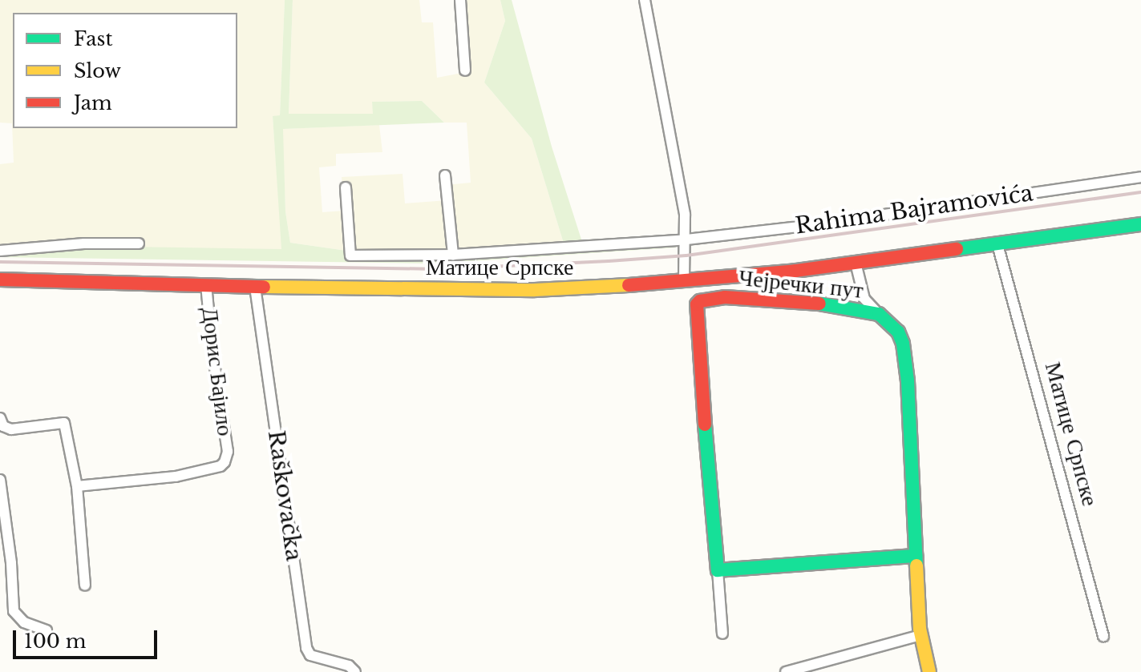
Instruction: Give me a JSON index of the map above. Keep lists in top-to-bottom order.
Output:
{
  "streets": {
    "main road": ["Матице Српске", "Чејречки пут"],
    "street": ["Rahima Bajramovića", "Дорис Бајило", "Raškovačka"]
  },
  "crossings": [
    ["Матице Српске", "Дорис Бајило"],
    ["Матице Српске", "Raškovačka"]
  ],
  "legend": ["Fast", "Slow", "Jam"],
  "scale_bar": "100 m"
}
